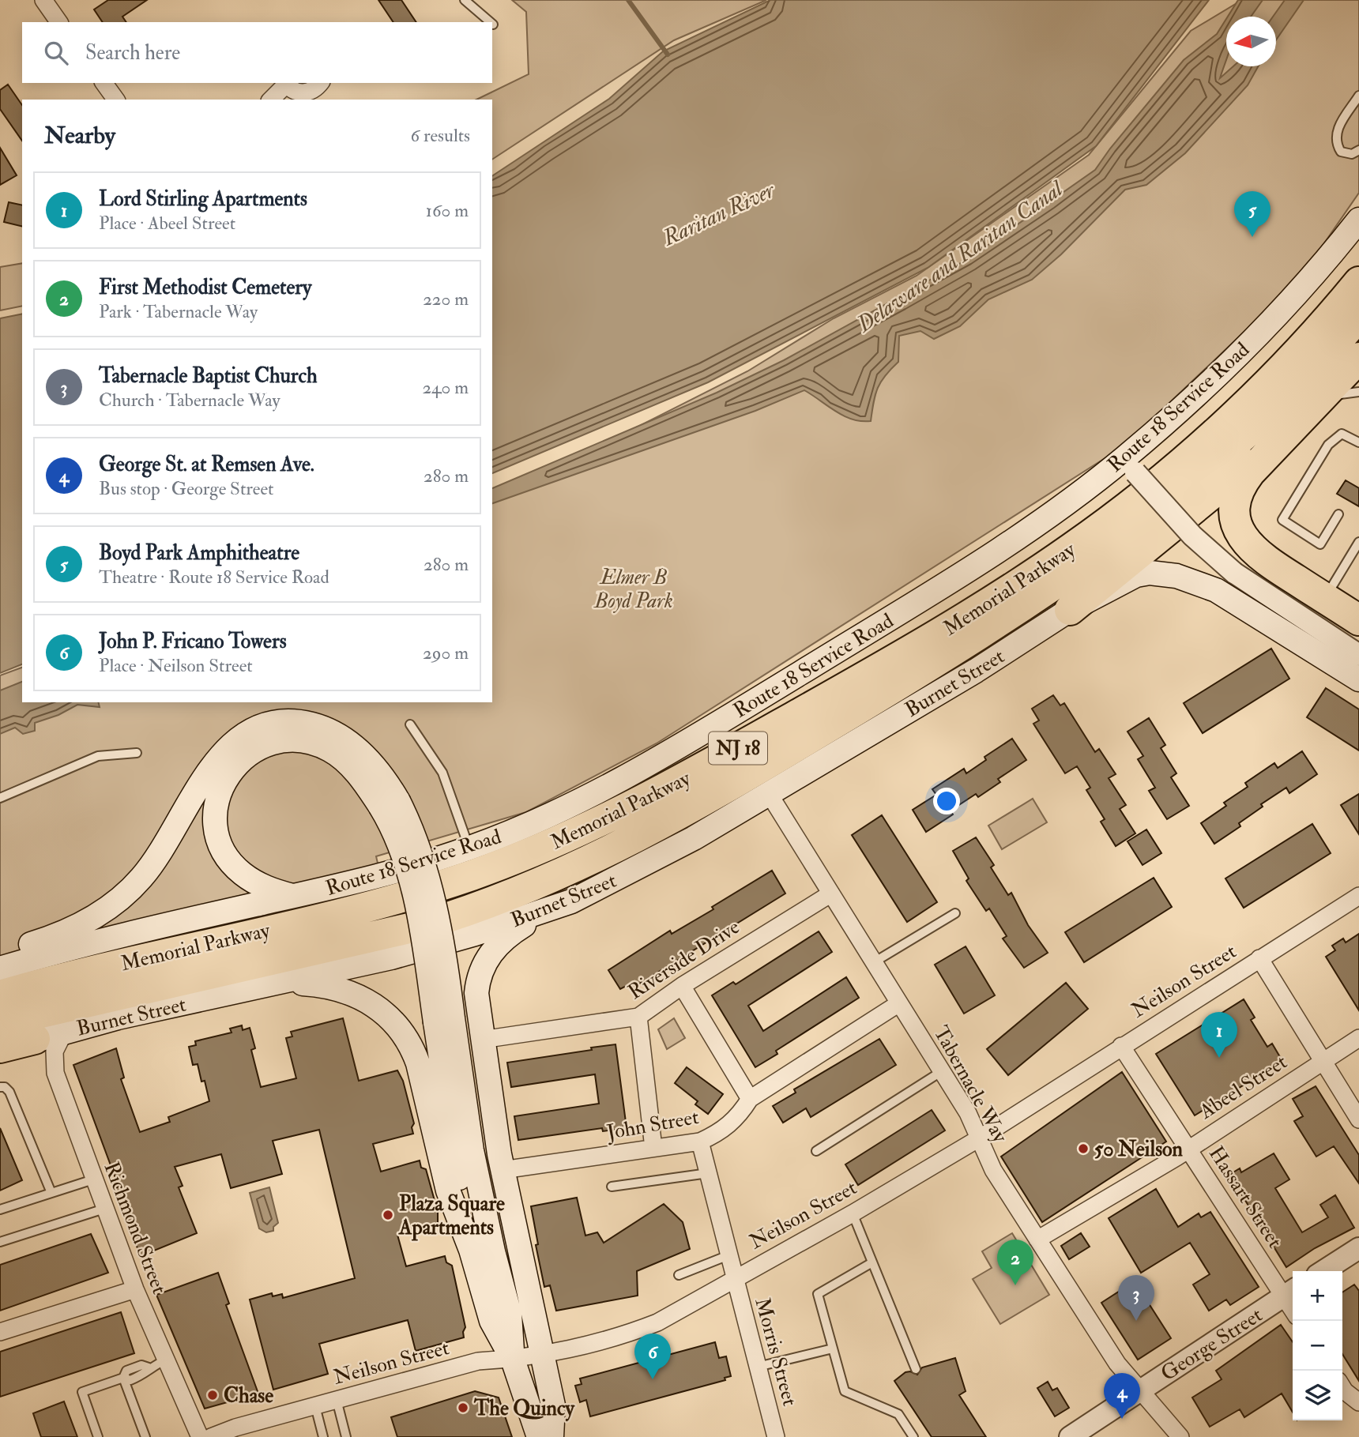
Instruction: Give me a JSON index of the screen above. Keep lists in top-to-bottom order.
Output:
{
  "streets": {
    "highway": ["Memorial Parkway", "NJ 18"],
    "main road": ["Route 18 Service Road", "Burnet Street"],
    "street": [
      "Riverside Drive",
      "Neilson Street",
      "Tabernacle Way",
      "Abeel Street",
      "John Street",
      "Hassart Street",
      "Richmond Street",
      "George Street",
      "Morris Street"
    ]
  },
  "crossings": [
    ["Burnet Street", "Tabernacle Way"],
    ["Burnet Street", "Richmond Street"],
    ["Riverside Drive", "Tabernacle Way"],
    ["Neilson Street", "Tabernacle Way"],
    ["Neilson Street", "Hassart Street"],
    ["Neilson Street", "Morris Street"],
    ["Tabernacle Way", "Abeel Street"],
    ["Tabernacle Way", "John Street"],
    ["Tabernacle Way", "George Street"],
    ["Abeel Street", "Hassart Street"],
    ["John Street", "Morris Street"],
    ["Hassart Street", "George Street"]
  ],
  "water": ["Raritan River", "Delaware and Raritan Canal"],
  "parks": ["Elmer B Boyd Park"],
  "places": [
    "50 Neilson",
    "Plaza Square Apartments",
    "Chase",
    "The Quincy"
  ],
  "north": "left",
  "page": {
    "search": "Search here",
    "heading": ["Nearby", "6 results"],
    "list": [
      {
        "mark": "1",
        "name": "Lord Stirling Apartments",
        "note": "Place · Abeel Street",
        "value": "160 m"
      },
      {
        "mark": "2",
        "name": "First Methodist Cemetery",
        "note": "Park · Tabernacle Way",
        "value": "220 m"
      },
      {
        "mark": "3",
        "name": "Tabernacle Baptist Church",
        "note": "Church · Tabernacle Way",
        "value": "240 m"
      },
      {
        "mark": "4",
        "name": "George St. at Remsen Ave.",
        "note": "Bus stop · George Street",
        "value": "280 m"
      },
      {
        "mark": "5",
        "name": "Boyd Park Amphitheatre",
        "note": "Theatre · Route 18 Service Road",
        "value": "280 m"
      },
      {
        "mark": "6",
        "name": "John P. Fricano Towers",
        "note": "Place · Neilson Street",
        "value": "290 m"
      }
    ],
    "pins": [
      "5",
      "1",
      "2",
      "3",
      "6",
      "4"
    ],
    "map_buttons": ["+", "−"]
  }
}
